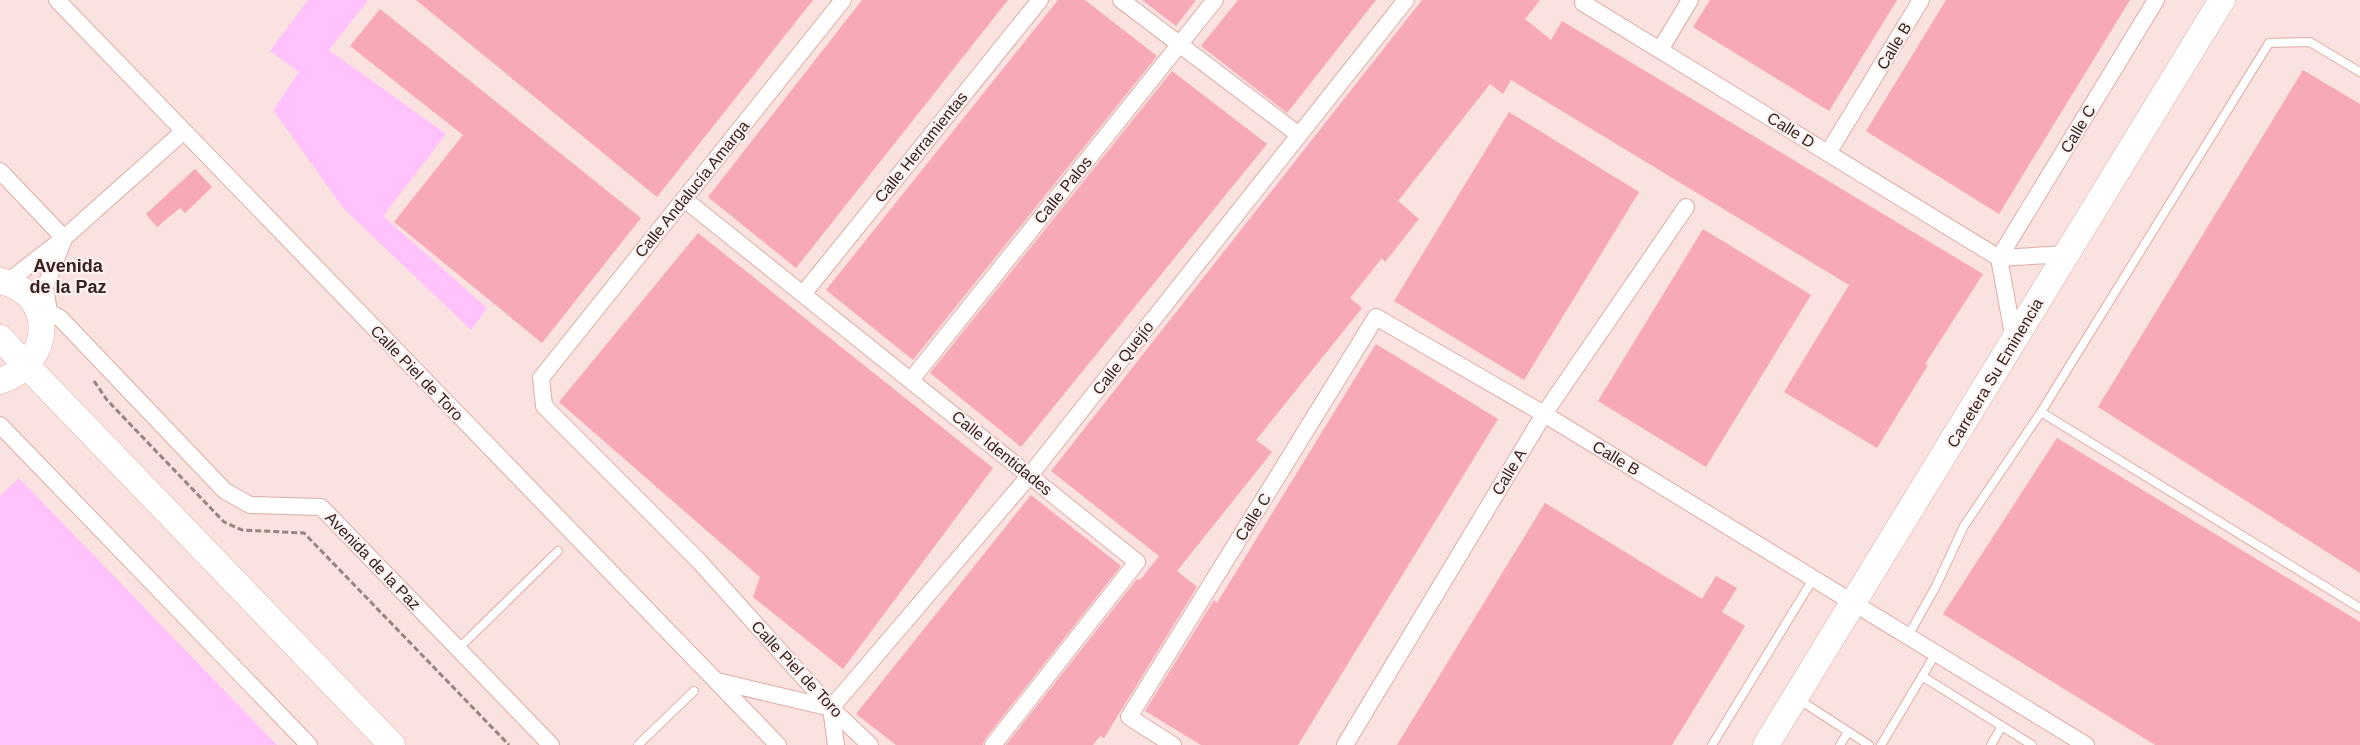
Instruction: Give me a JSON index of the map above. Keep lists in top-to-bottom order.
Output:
{
  "streets": {
    "main road": ["Carretera Su Eminencia"],
    "street": [
      "Calle B",
      "Calle C",
      "Calle D",
      "Calle Herramientas",
      "Calle Andalucía Amarga",
      "Calle Palos",
      "Calle Quejío",
      "Calle Piel de Toro",
      "Calle Identidades",
      "Calle A",
      "Avenida de la Paz"
    ]
  },
  "crossings": [
    ["Calle B", "Calle C"],
    ["Calle B", "Calle D"],
    ["Calle B", "Carretera Su Eminencia"],
    ["Calle B", "Calle A"],
    ["Calle C", "Calle D"],
    ["Calle Herramientas", "Calle Identidades"],
    ["Calle Andalucía Amarga", "Calle Piel de Toro"],
    ["Calle Andalucía Amarga", "Calle Identidades"],
    ["Calle Palos", "Calle Identidades"],
    ["Calle Quejío", "Calle Piel de Toro"],
    ["Calle Quejío", "Calle Identidades"]
  ],
  "districts": ["Avenida de la Paz"]
}
